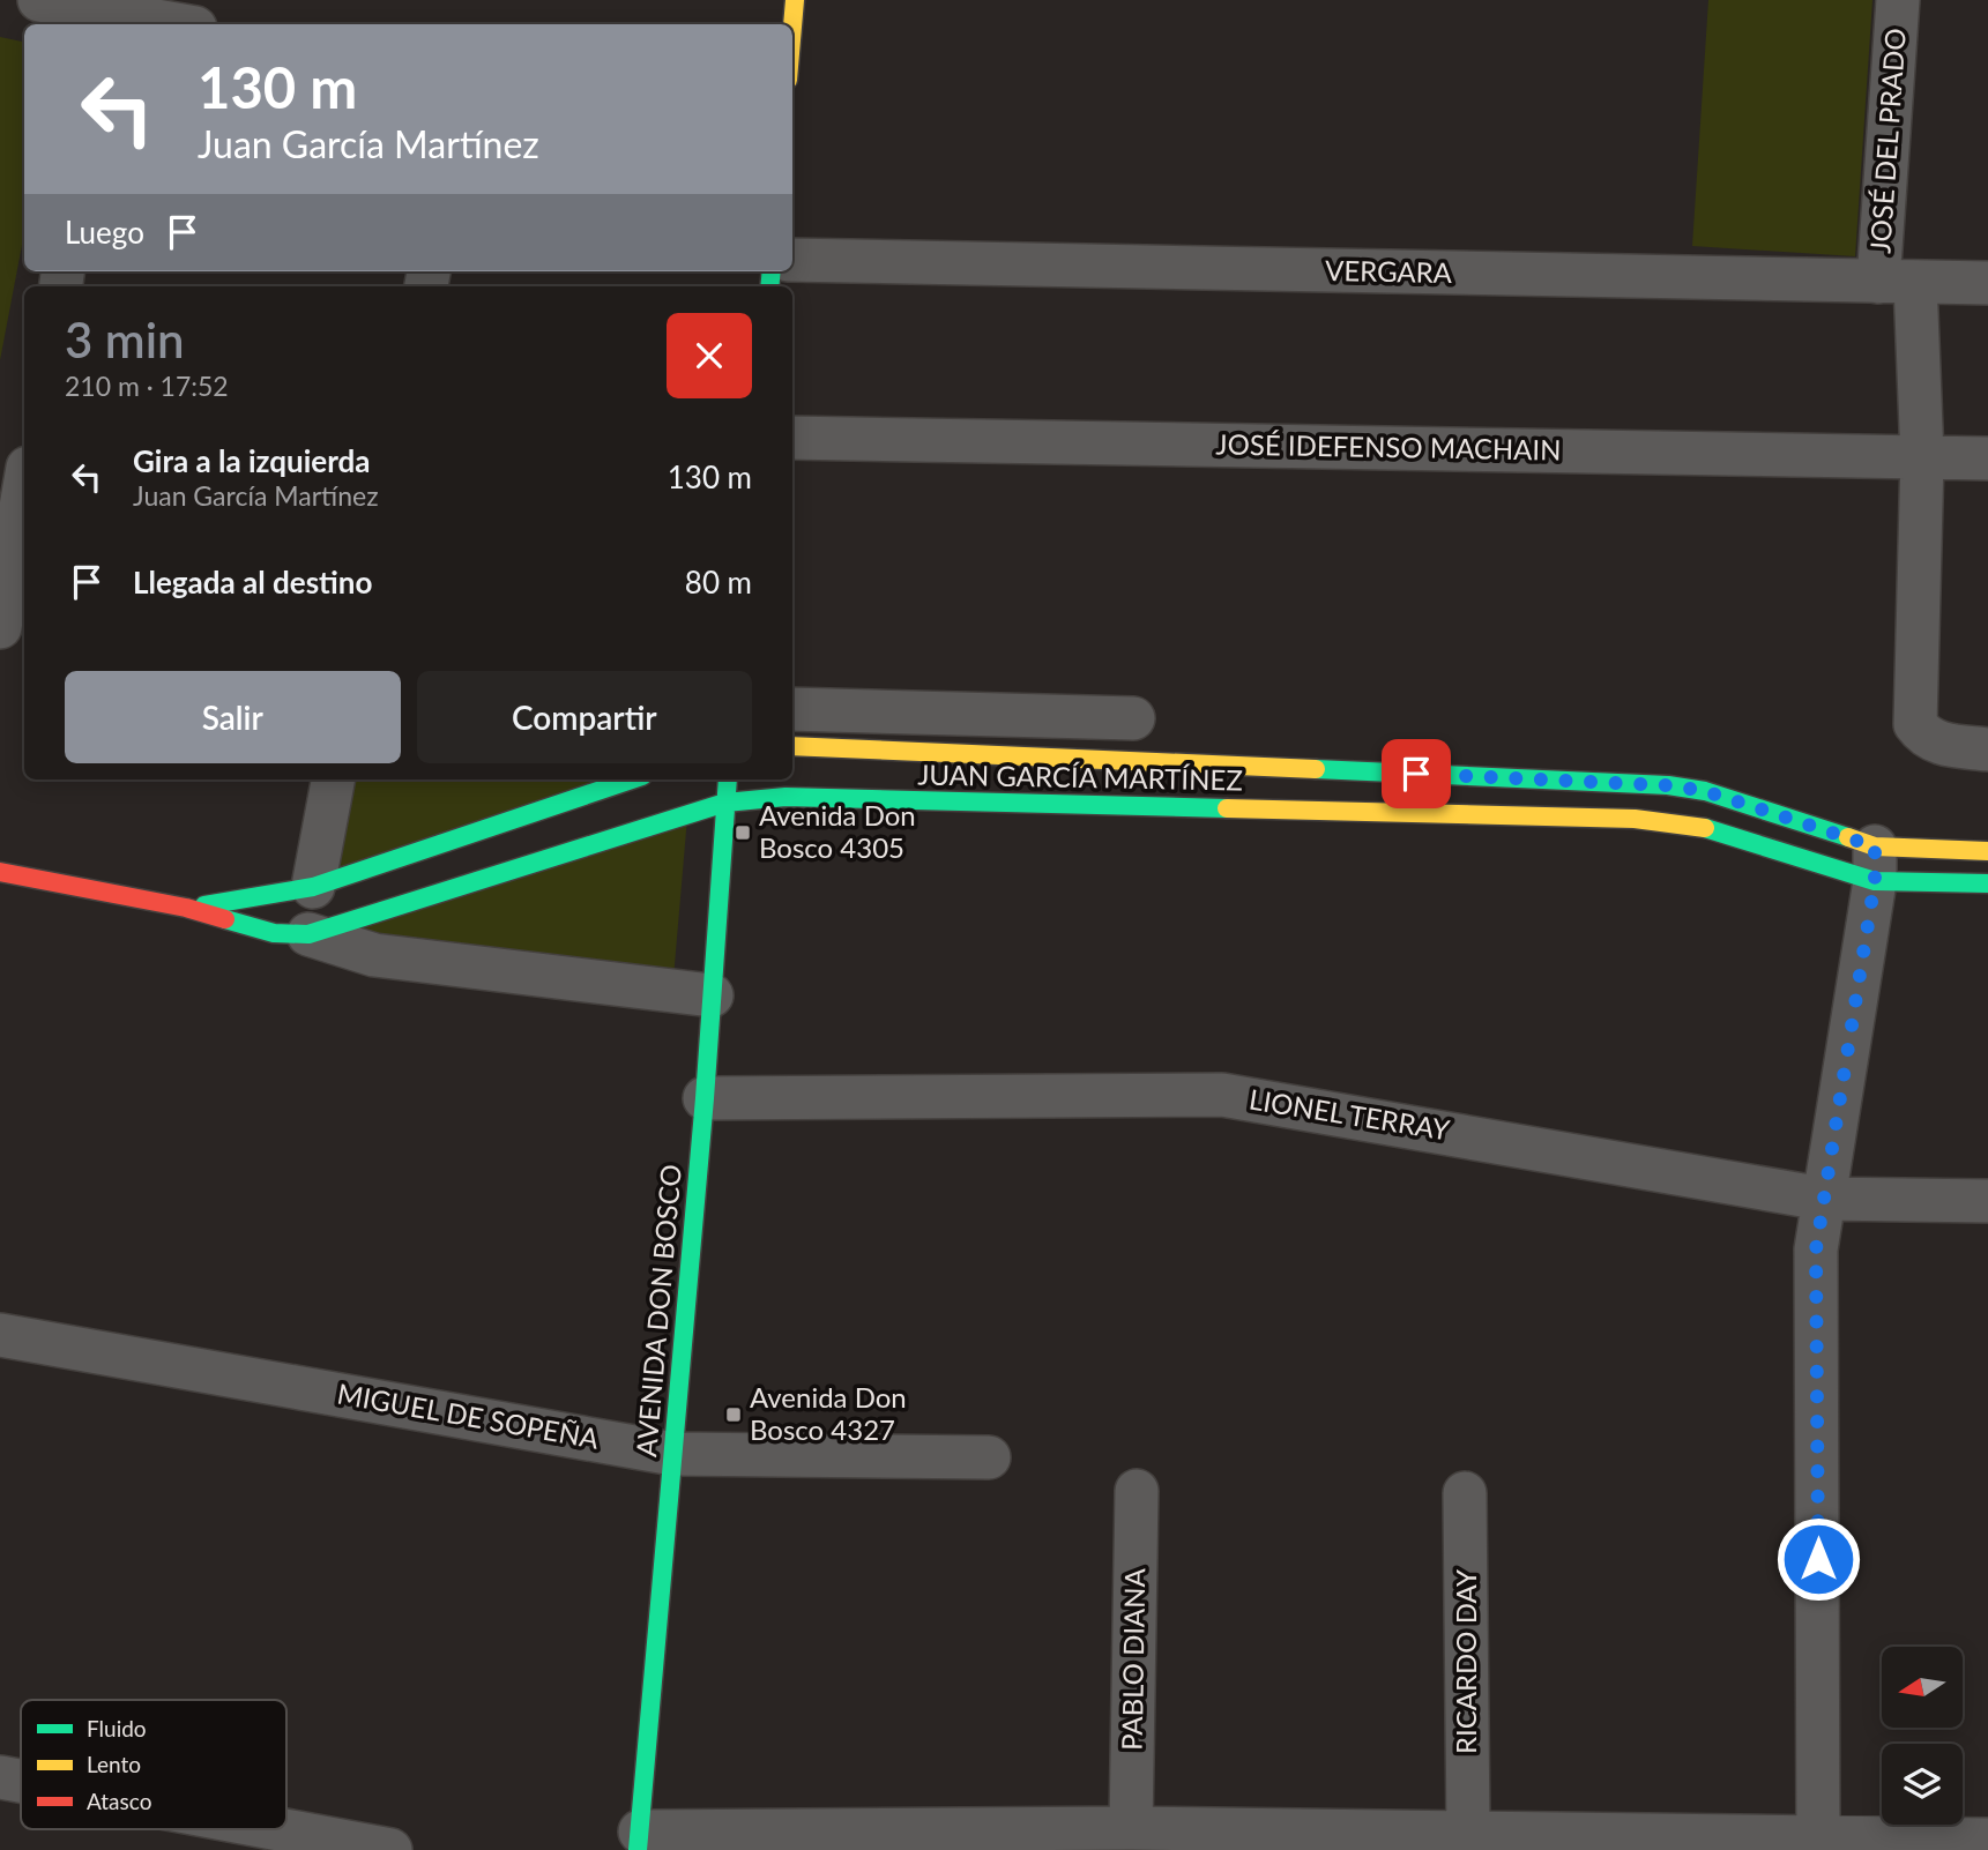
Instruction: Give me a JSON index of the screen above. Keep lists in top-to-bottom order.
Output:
{
  "streets": {
    "main road": ["JUAN GARCÍA MARTÍNEZ", "AVENIDA DON BOSCO"],
    "street": [
      "JOSÉ DEL PRADO",
      "VERGARA",
      "JOSÉ IDEFENSO MACHAIN",
      "LIONEL TERRAY",
      "MIGUEL DE SOPEÑA",
      "PABLO DIANA",
      "RICARDO DAY"
    ]
  },
  "crossings": [
    ["JOSÉ DEL PRADO", "VERGARA"],
    ["JOSÉ DEL PRADO", "JOSÉ IDEFENSO MACHAIN"],
    ["JUAN GARCÍA MARTÍNEZ", "AVENIDA DON BOSCO"],
    ["LIONEL TERRAY", "AVENIDA DON BOSCO"],
    ["AVENIDA DON BOSCO", "MIGUEL DE SOPEÑA"]
  ],
  "places": {
    "transit": ["Avenida Don Bosco 4305", "Avenida Don Bosco 4327"]
  },
  "legend": ["Fluido", "Lento", "Atasco"],
  "north": "left",
  "page": {
    "turn": ["130 m", "Juan García Martínez"],
    "then": "Luego",
    "heading": ["3 min", "210 m · 17:52"],
    "list": [
      {
        "name": "Gira a la izquierda",
        "note": "Juan García Martínez",
        "value": "130 m"
      },
      {
        "name": "Llegada al destino",
        "value": "80 m"
      }
    ],
    "buttons": ["Salir", "Compartir"]
  }
}
